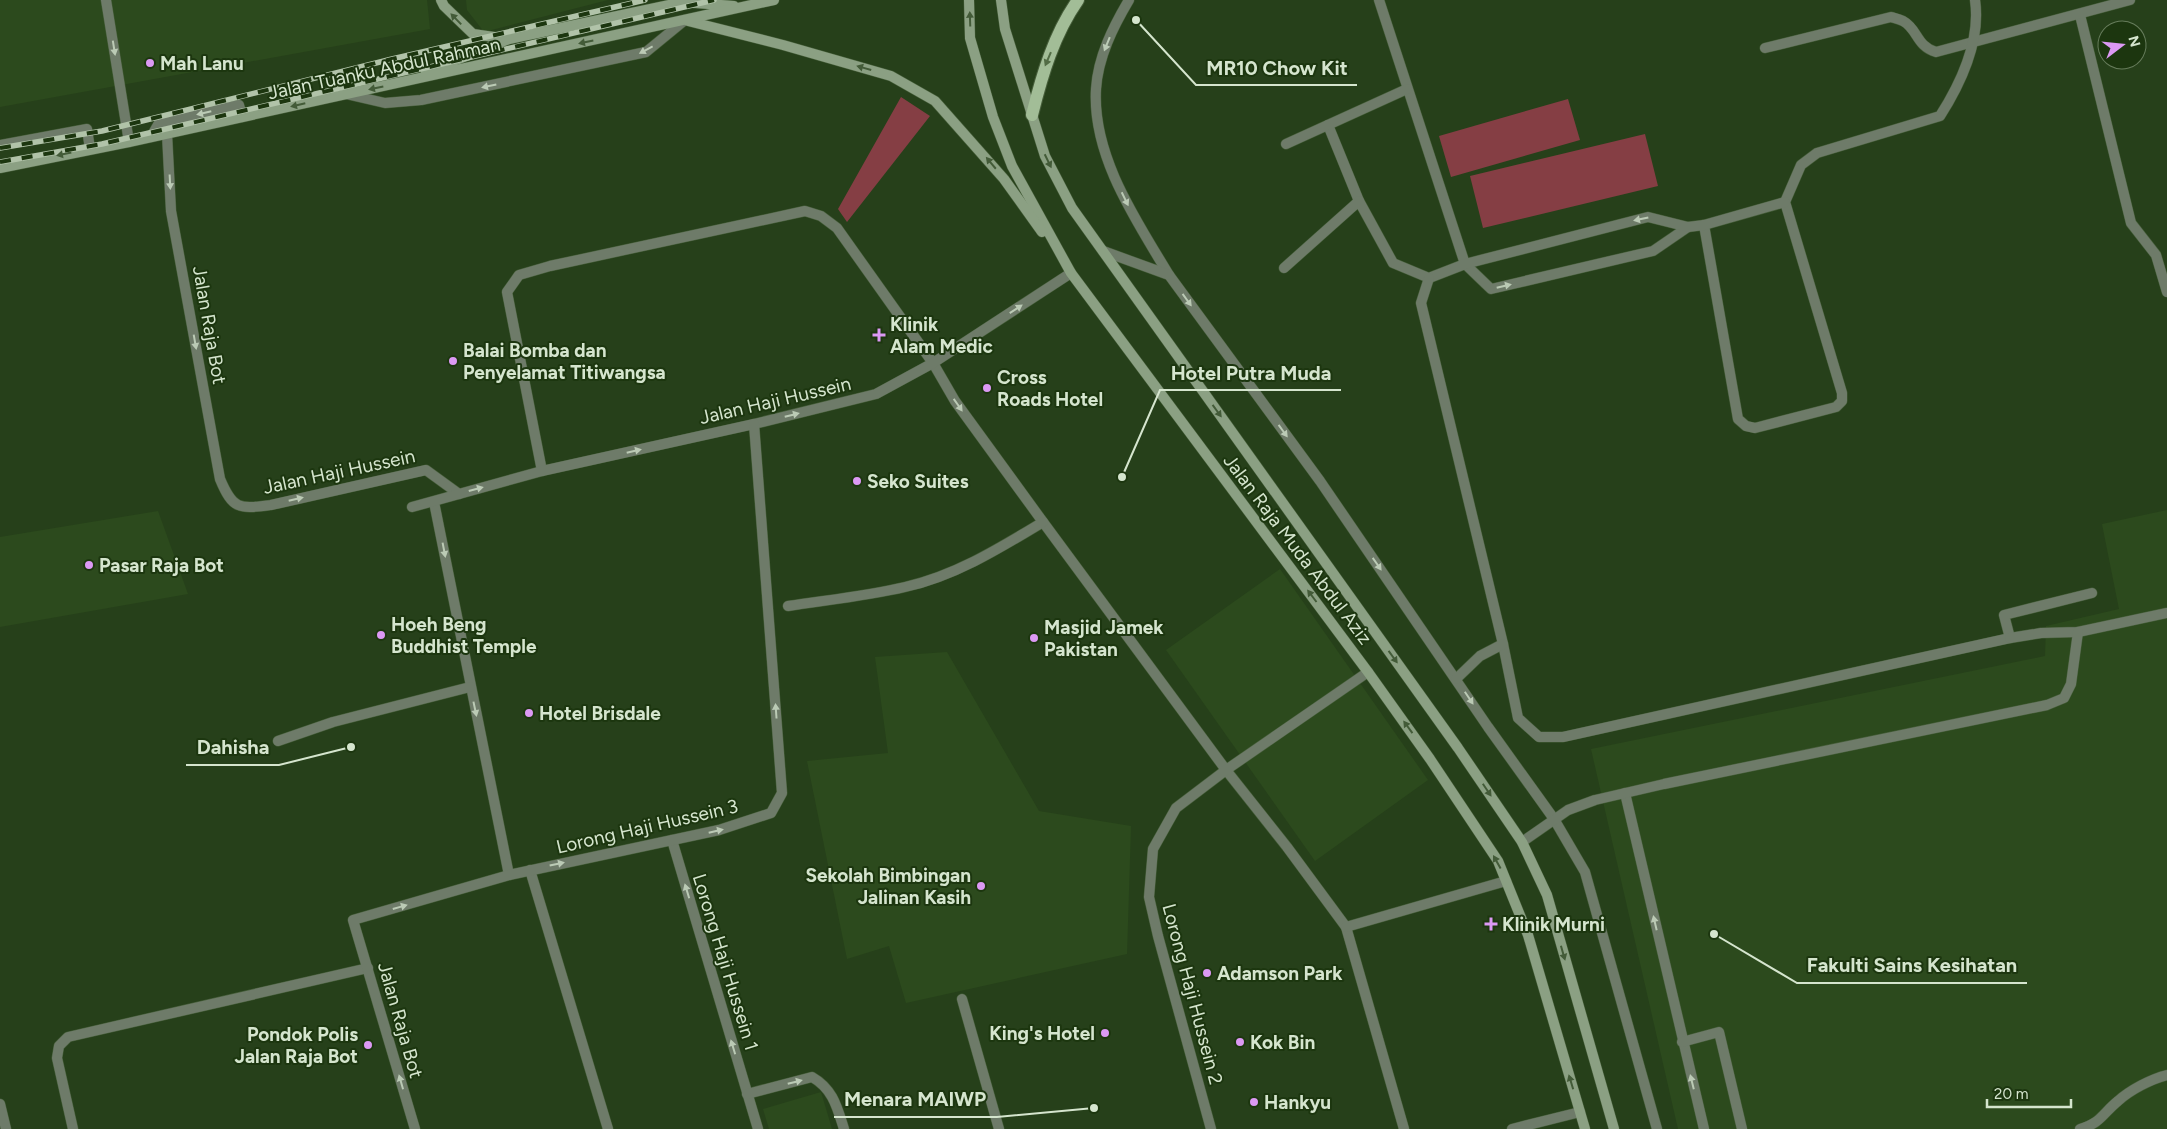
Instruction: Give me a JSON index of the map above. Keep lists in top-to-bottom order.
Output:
{
  "streets": {
    "main road": ["Jalan Tuanku Abdul Rahman", "Jalan Raja Muda Abdul Aziz"],
    "street": [
      "Jalan Raja Bot",
      "Jalan Haji Hussein",
      "Lorong Haji Hussein 3",
      "Lorong Haji Hussein 1",
      "Lorong Haji Hussein 2"
    ]
  },
  "crossings": [
    ["Jalan Tuanku Abdul Rahman", "Jalan Raja Bot"],
    ["Jalan Raja Bot", "Jalan Haji Hussein"],
    ["Jalan Raja Bot", "Lorong Haji Hussein 3"],
    ["Jalan Haji Hussein", "Jalan Raja Muda Abdul Aziz"],
    ["Jalan Haji Hussein", "Lorong Haji Hussein 3"],
    ["Jalan Raja Muda Abdul Aziz", "Lorong Haji Hussein 2"],
    ["Lorong Haji Hussein 3", "Lorong Haji Hussein 1"]
  ],
  "one_way": ["Jalan Haji Hussein", "Lorong Haji Hussein 1"],
  "places": {
    "other": [
      "MR10 Chow Kit",
      "Mah Lanu",
      "Balai Bomba dan Penyelamat Titiwangsa",
      "Cross Roads Hotel",
      "Hotel Putra Muda",
      "Seko Suites",
      "Pasar Raja Bot",
      "Hoeh Beng Buddhist Temple",
      "Masjid Jamek Pakistan",
      "Hotel Brisdale",
      "Dahisha",
      "Sekolah Bimbingan Jalinan Kasih",
      "Fakulti Sains Kesihatan",
      "Adamson Park",
      "King's Hotel",
      "Kok Bin",
      "Pondok Polis Jalan Raja Bot",
      "Hankyu",
      "Menara MAIWP"
    ],
    "health": ["Klinik Alam Medic", "Klinik Murni"]
  },
  "scale_bar": "20 m",
  "north": "right"
}
